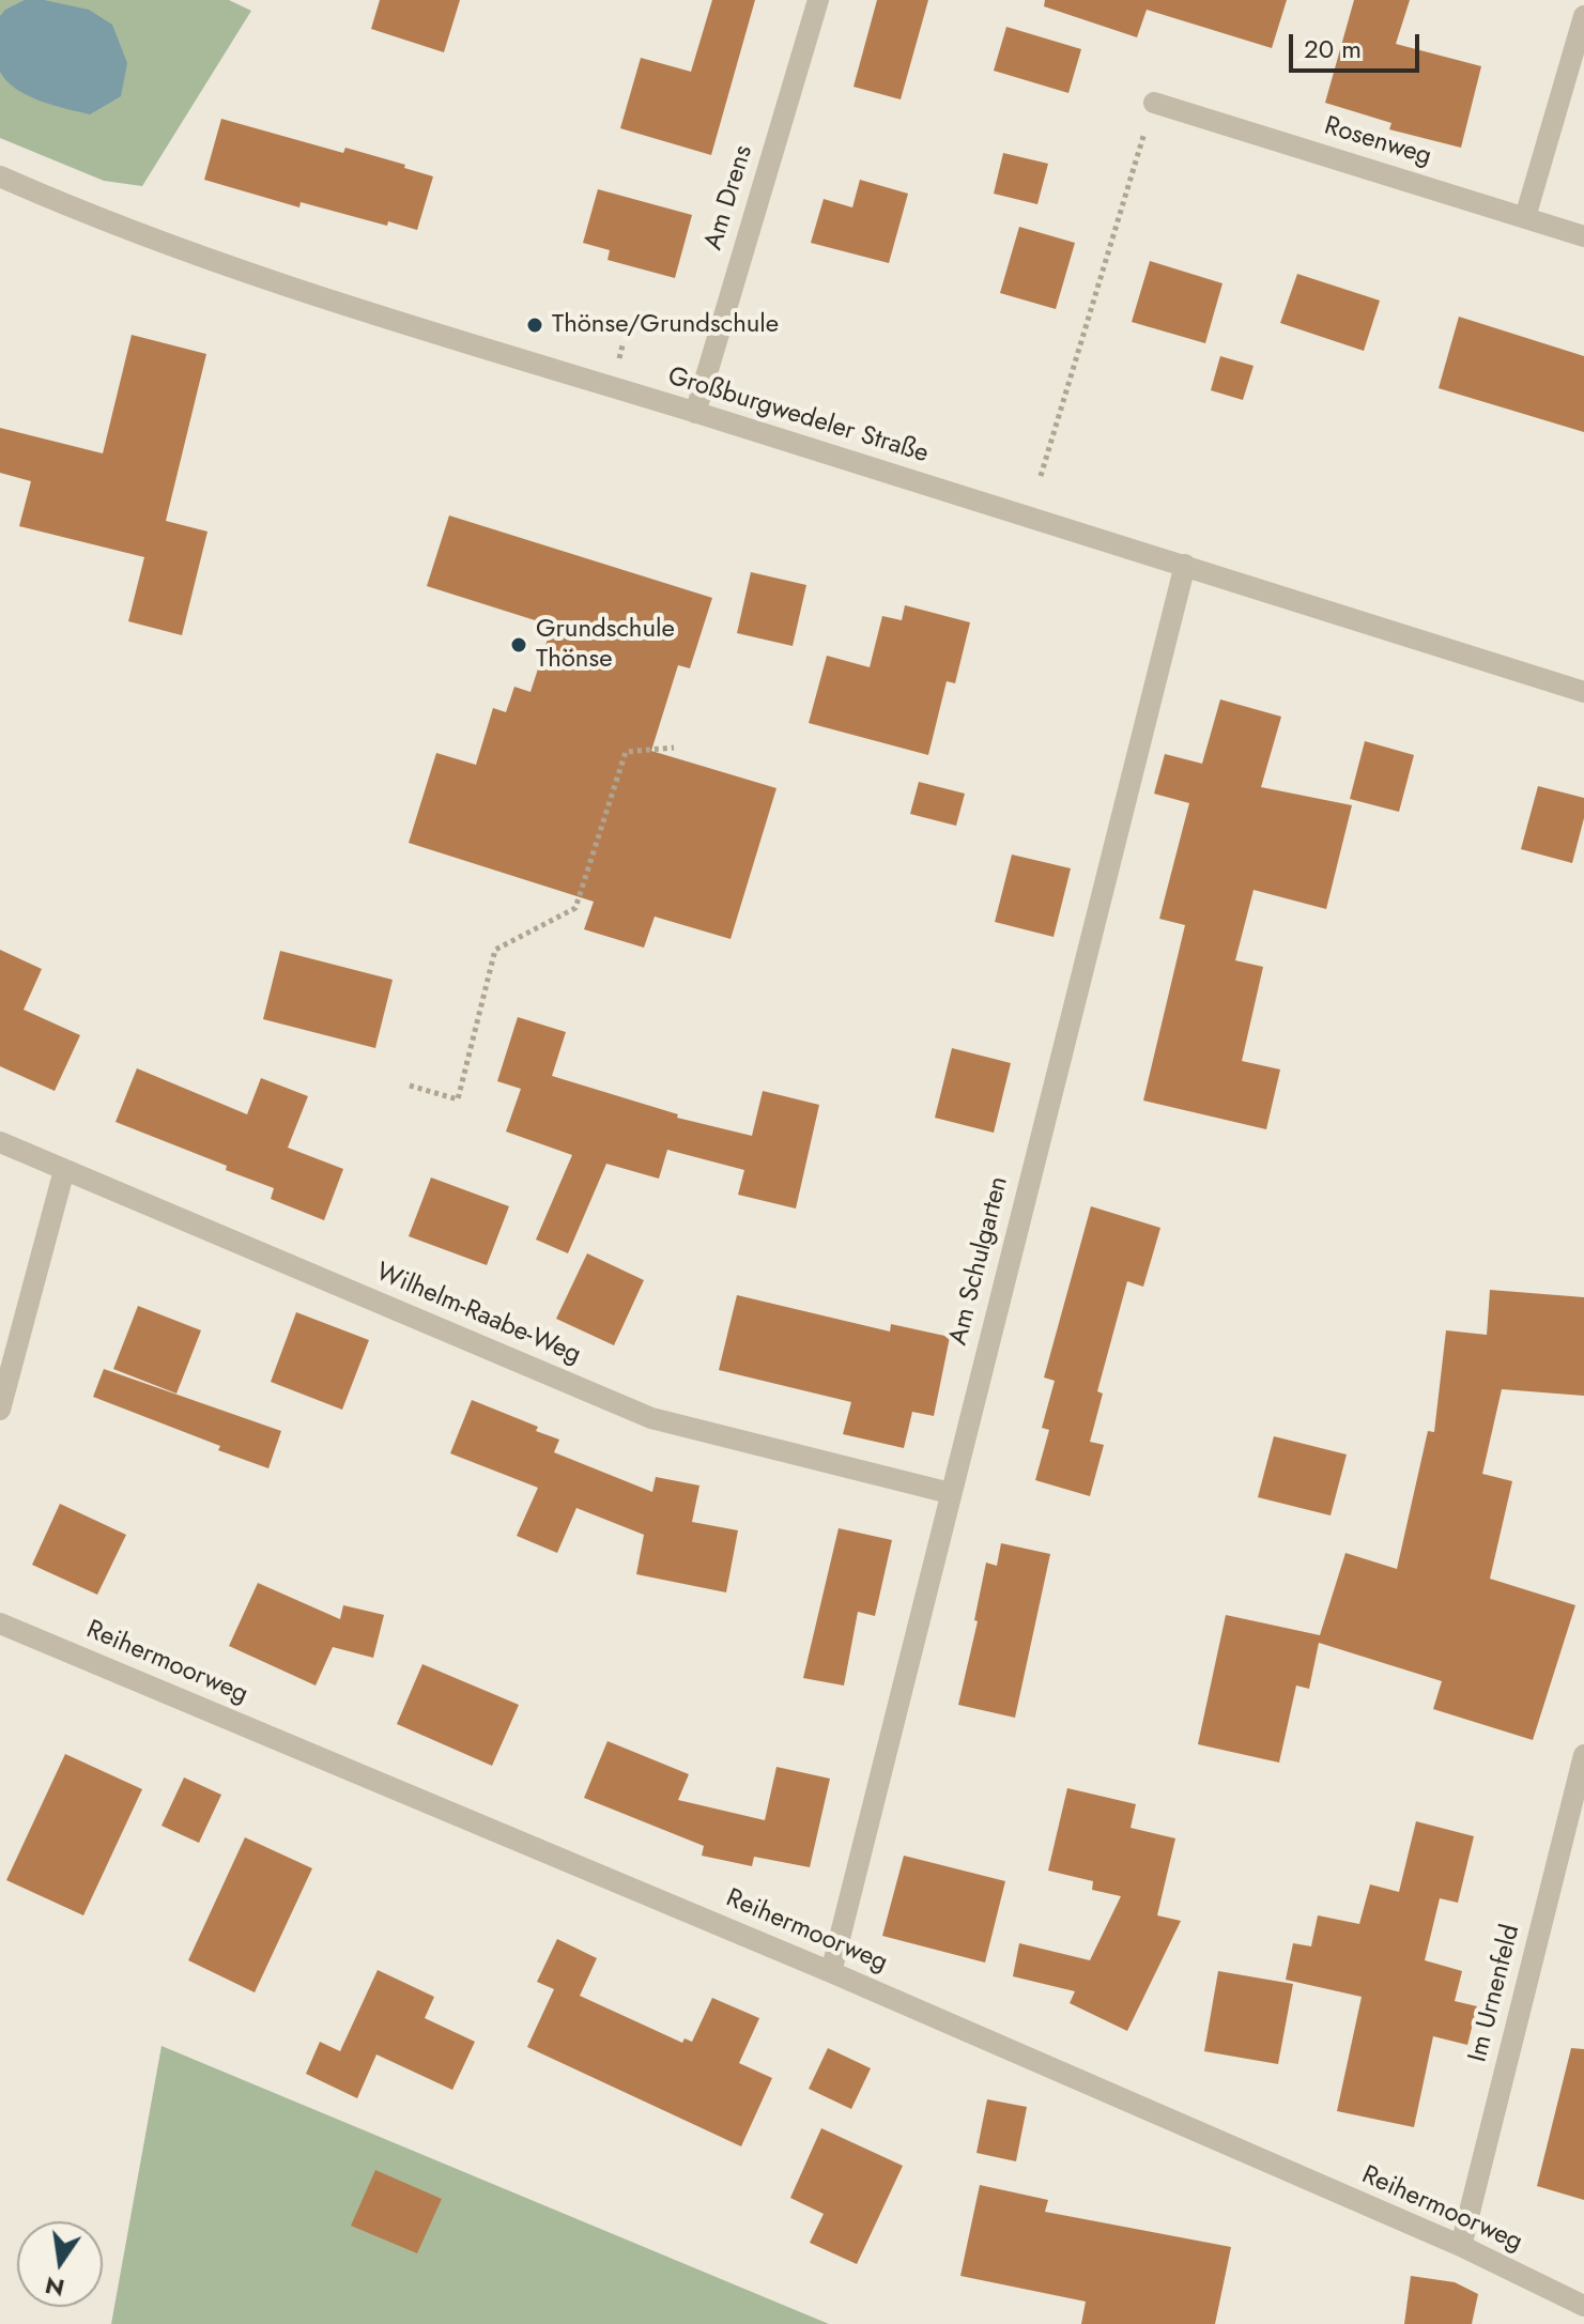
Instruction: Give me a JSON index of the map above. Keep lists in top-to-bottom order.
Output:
{
  "streets": {
    "street": [
      "Rosenweg",
      "Am Drens",
      "Großburgwedeler Straße",
      "Am Schulgarten",
      "Wilhelm-Raabe-Weg",
      "Reihermoorweg",
      "Im Urnenfeld"
    ]
  },
  "crossings": [
    ["Am Drens", "Großburgwedeler Straße"],
    ["Großburgwedeler Straße", "Am Schulgarten"],
    ["Am Schulgarten", "Wilhelm-Raabe-Weg"],
    ["Am Schulgarten", "Reihermoorweg"],
    ["Reihermoorweg", "Im Urnenfeld"]
  ],
  "places": ["Thönse/Grundschule", "Grundschule Thönse"],
  "scale_bar": "20 m",
  "north": "bottom"
}
